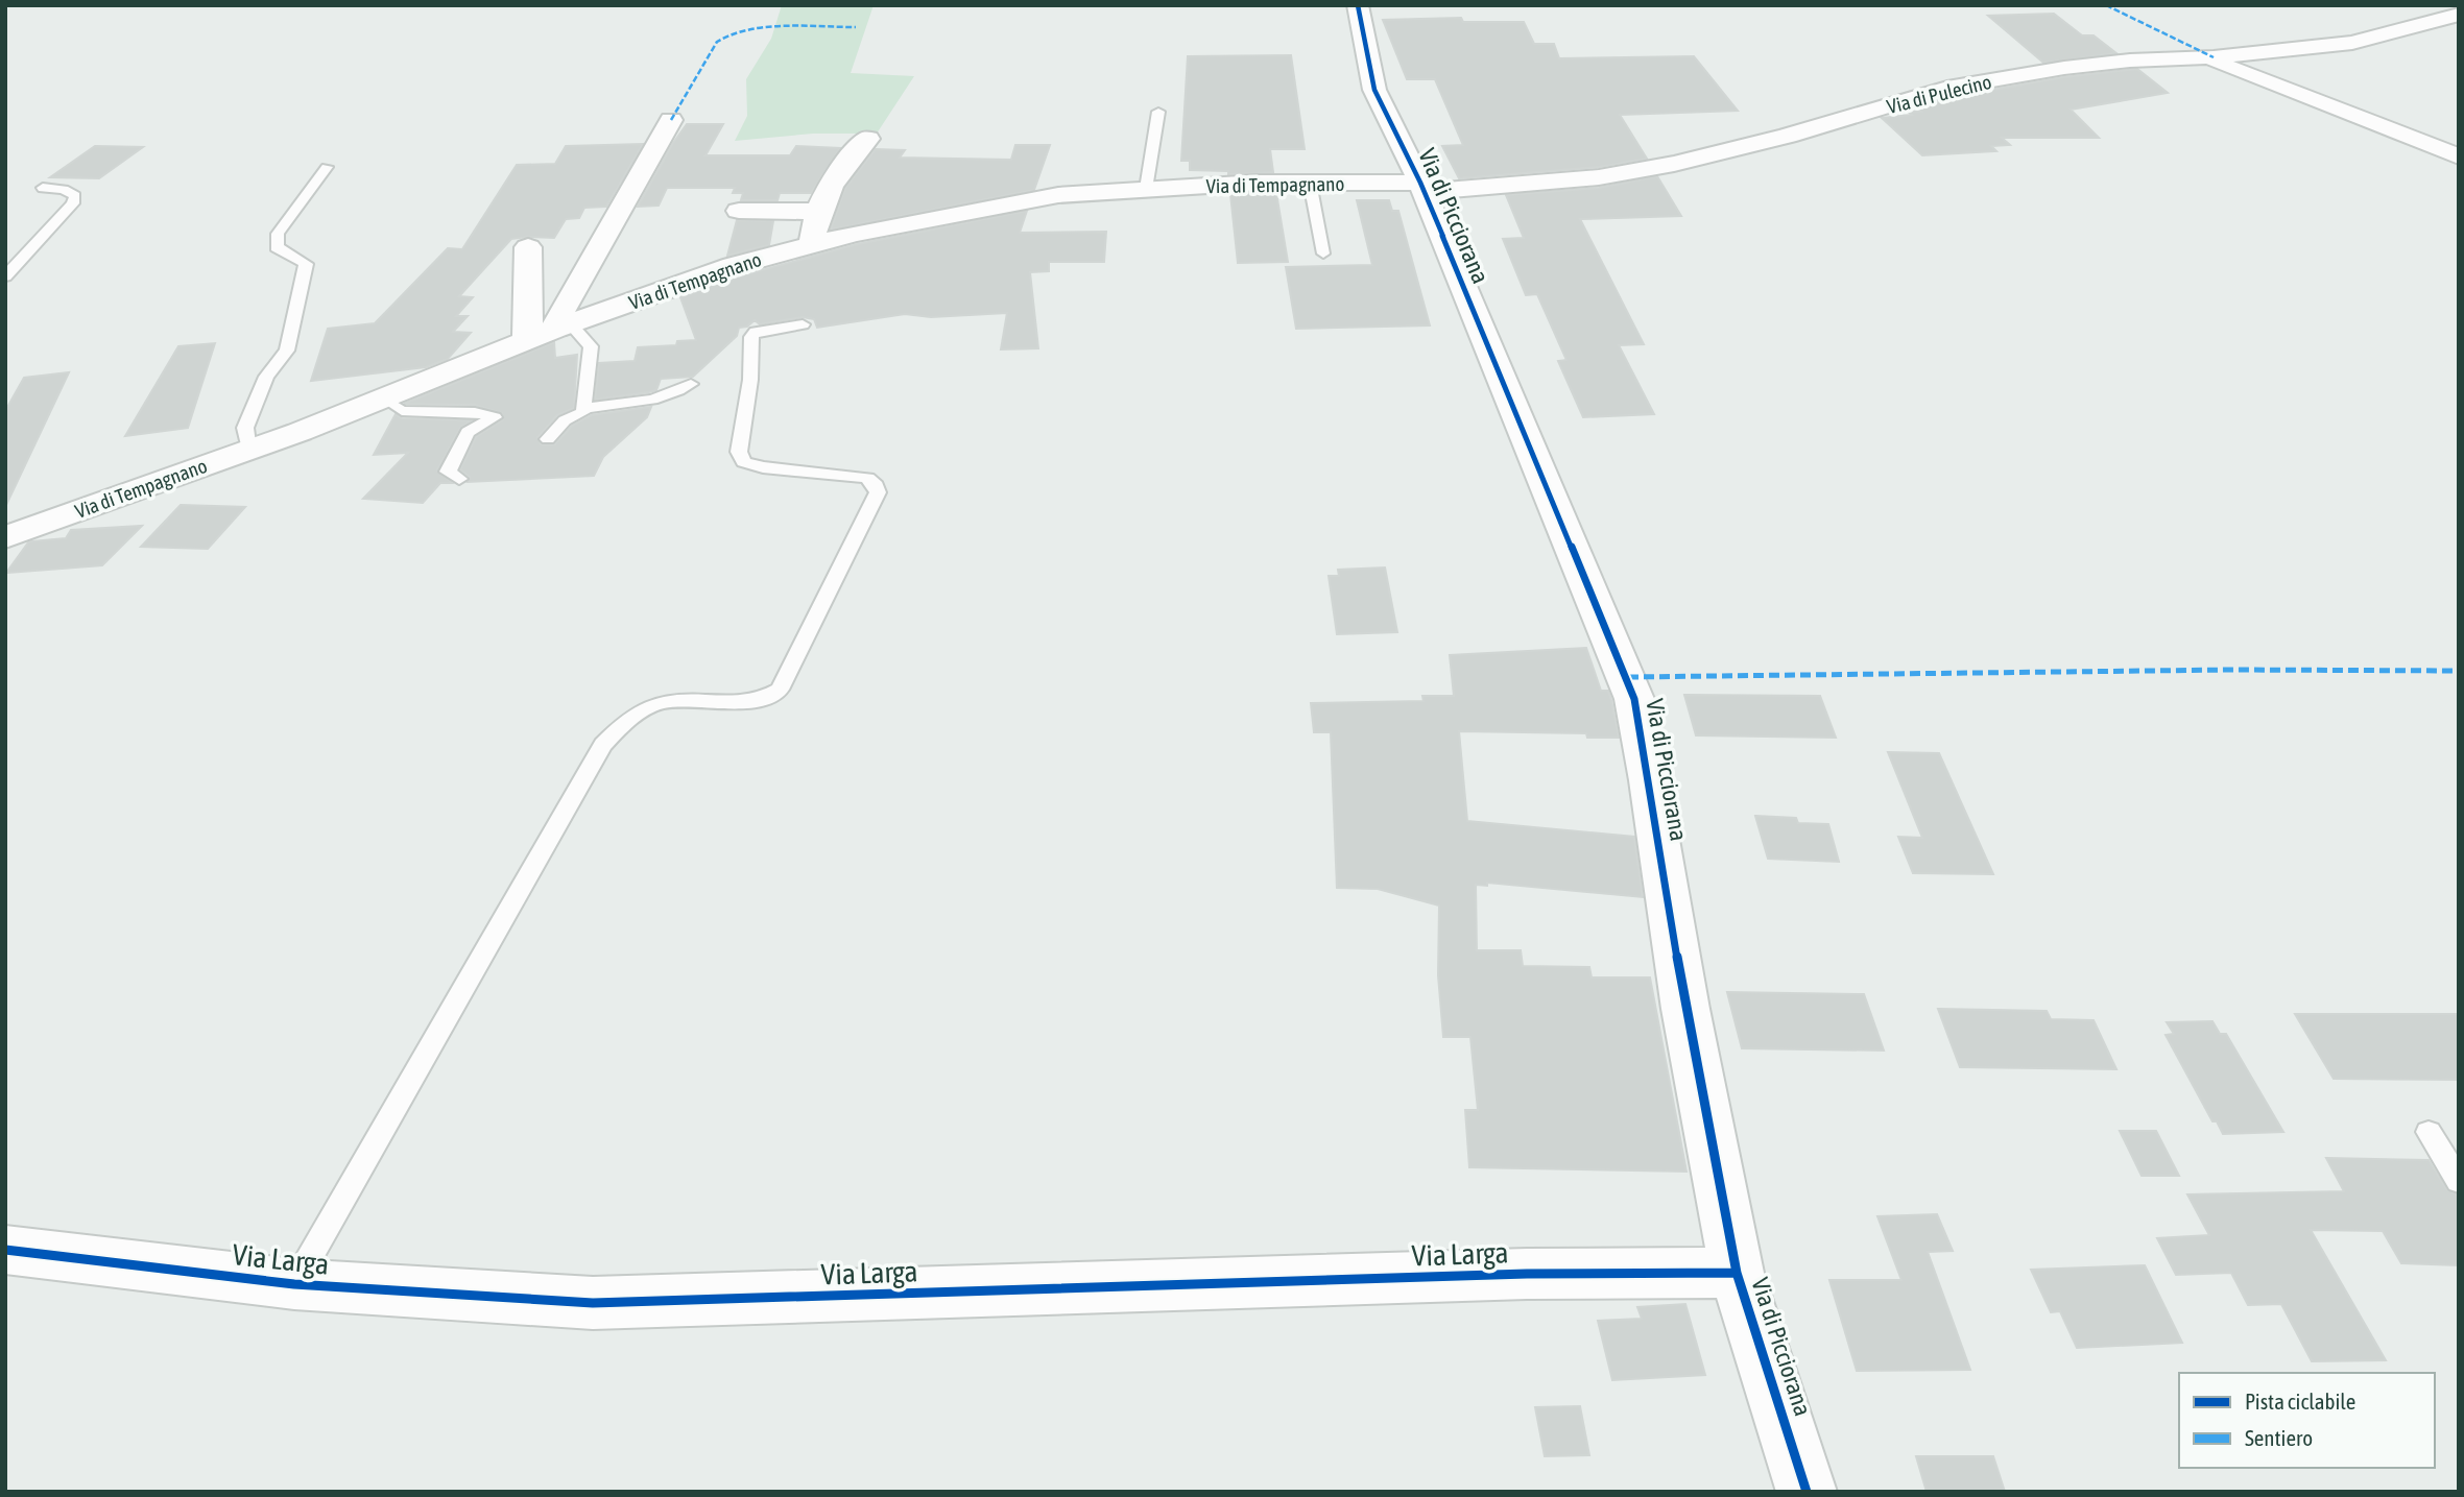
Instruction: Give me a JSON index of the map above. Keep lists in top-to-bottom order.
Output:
{
  "streets": {
    "street": [
      "Via di Pulecino",
      "Via di Tempagnano",
      "Via di Picciorana",
      "Via Larga"
    ]
  },
  "crossings": [
    ["Via di Pulecino", "Via di Tempagnano"],
    ["Via di Pulecino", "Via di Picciorana"],
    ["Via di Tempagnano", "Via di Picciorana"],
    ["Via di Picciorana", "Via Larga"]
  ],
  "legend": ["Pista ciclabile", "Sentiero"]
}
